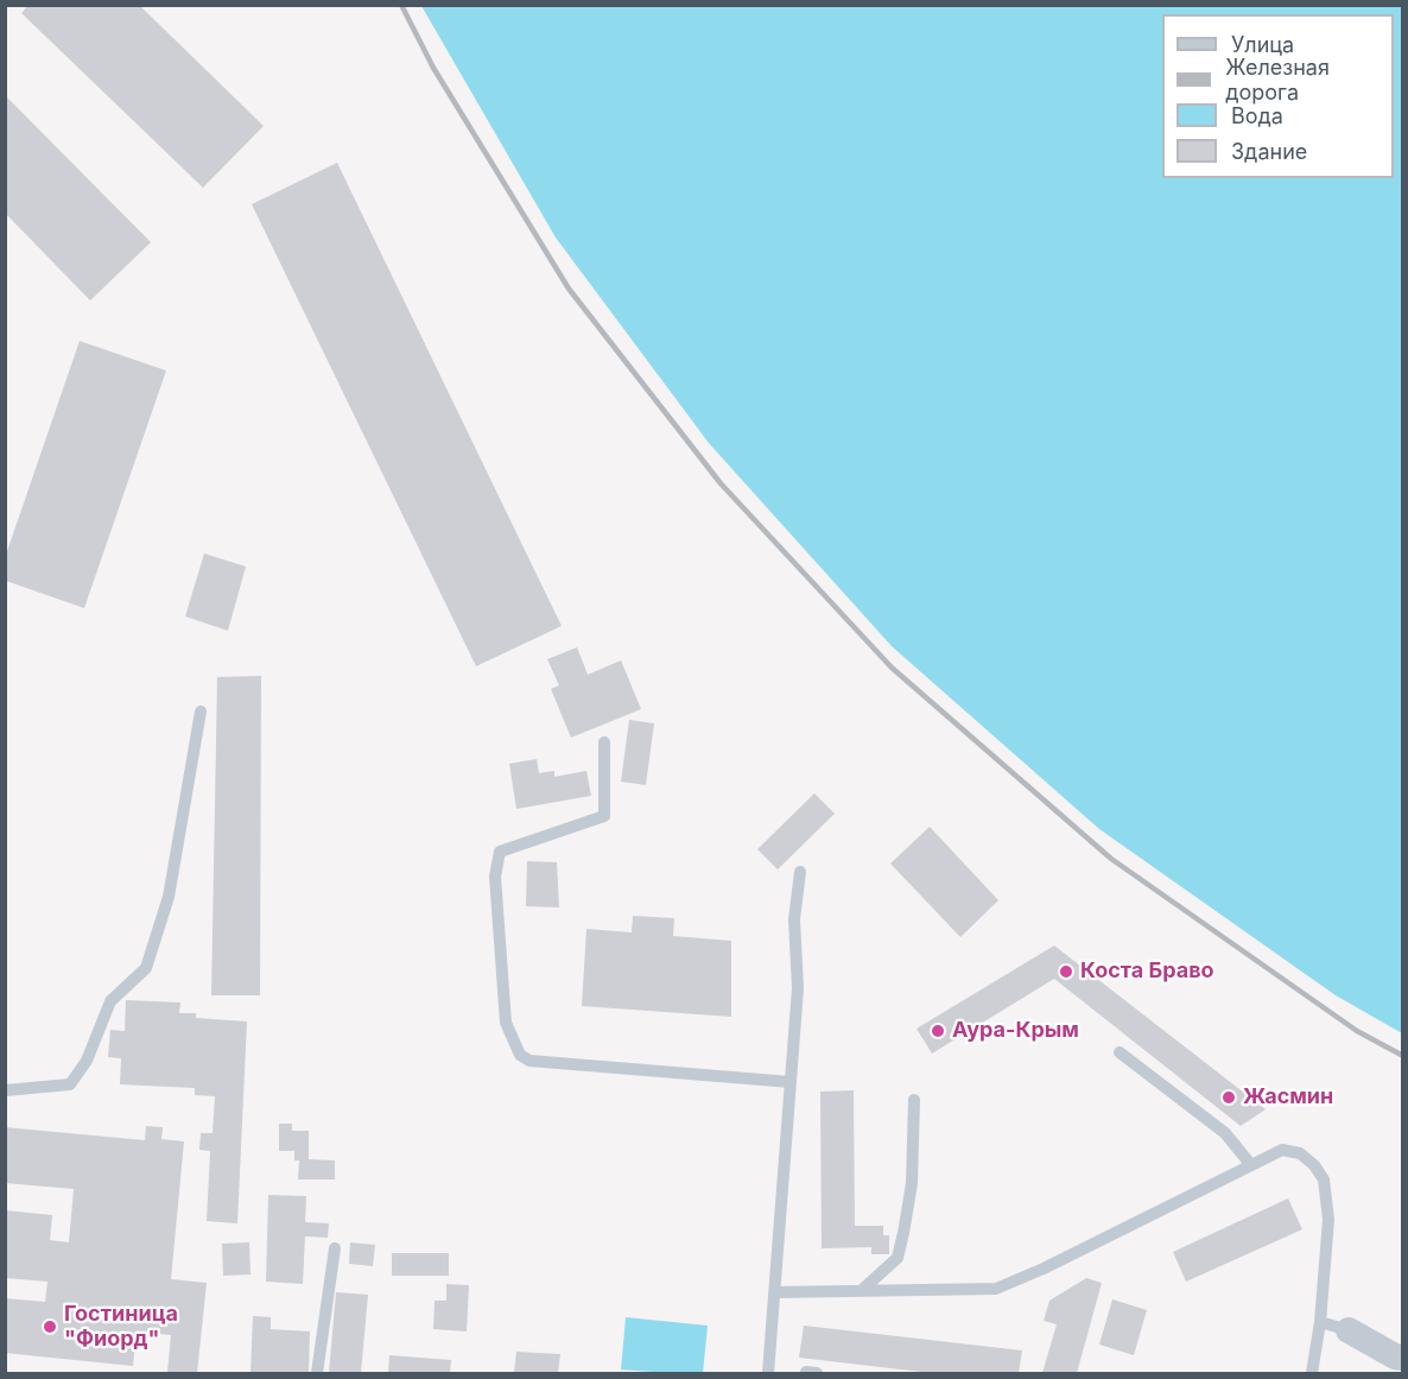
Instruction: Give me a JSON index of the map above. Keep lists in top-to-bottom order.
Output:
{
  "places": [
    "Коста Браво",
    "Аура-Крым",
    "Жасмин",
    "Гостиница \"Фиорд\""
  ],
  "legend": [
    "Улица",
    "Железная дорога",
    "Вода",
    "Здание"
  ]
}
